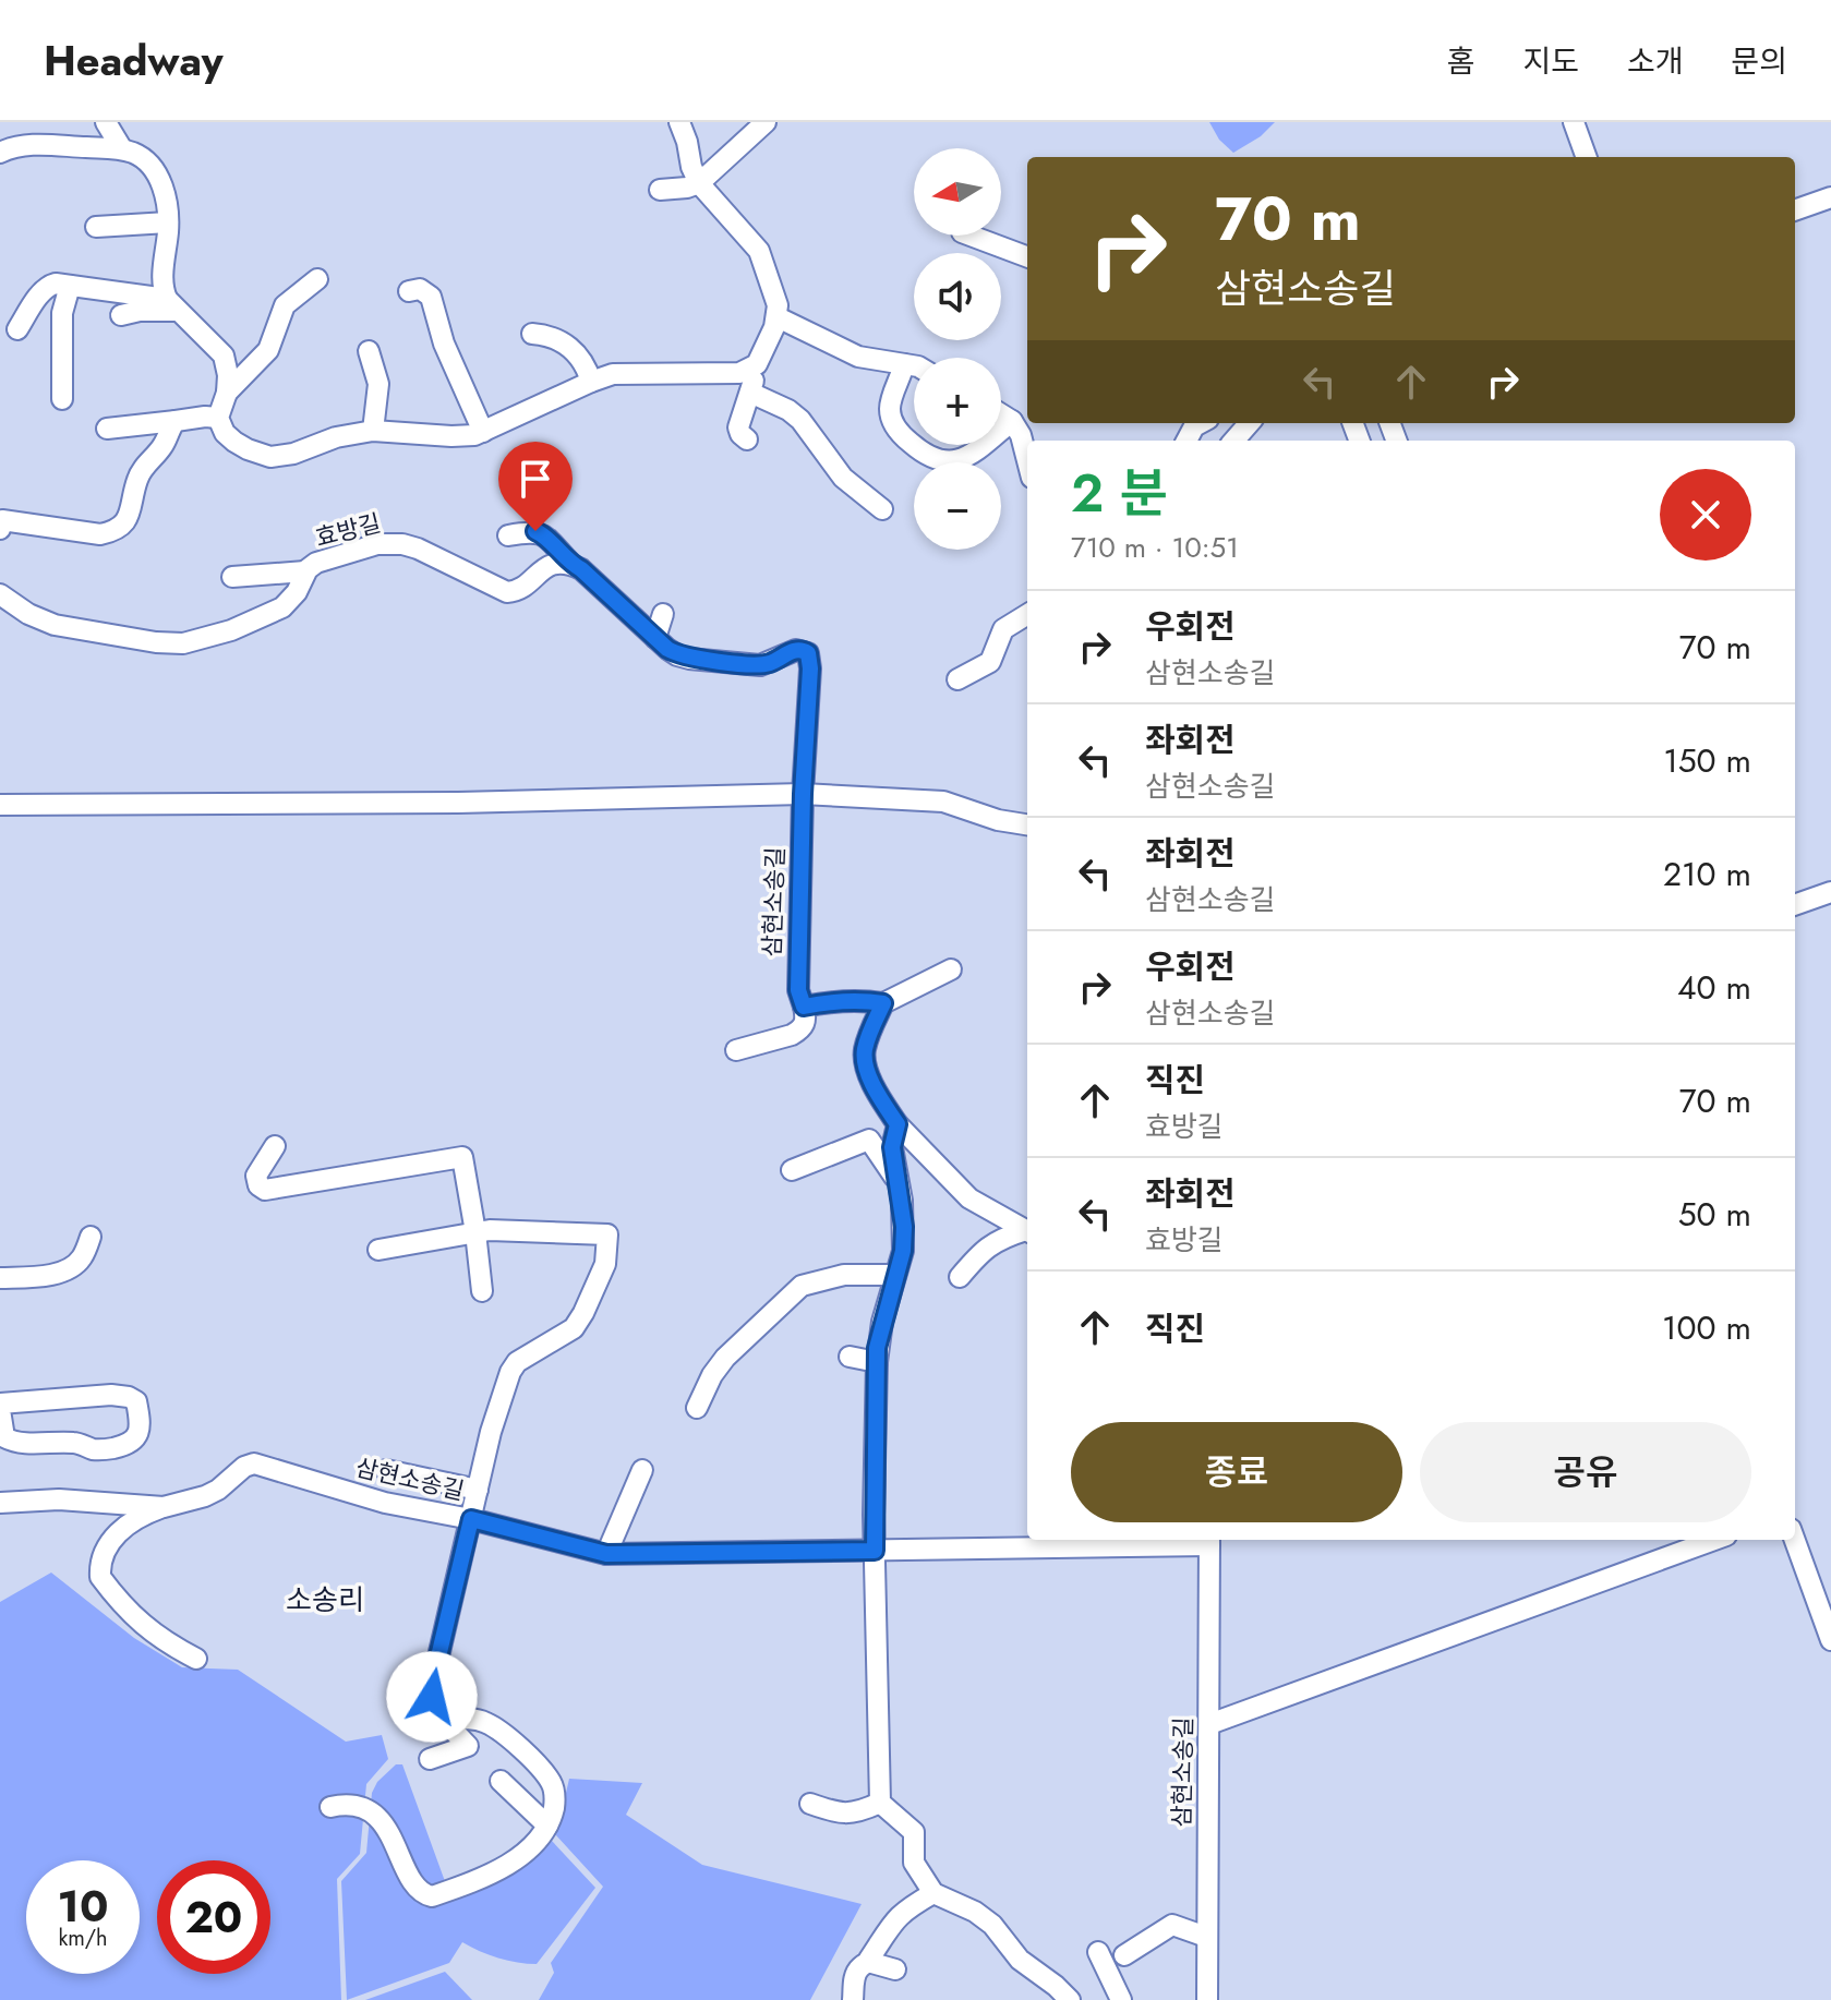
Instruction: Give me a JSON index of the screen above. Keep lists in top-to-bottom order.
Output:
{
  "streets": {
    "street": ["효방길", "삼현소송길"]
  },
  "districts": ["소송리"],
  "north": "left",
  "page": {
    "header": "Headway",
    "nav": [
      "홈",
      "지도",
      "소개",
      "문의"
    ],
    "map_buttons": ["+", "−"],
    "turn": ["70 m", "삼현소송길"],
    "heading": ["2 분", "710 m · 10:51"],
    "list": [
      {
        "name": "우회전",
        "note": "삼현소송길",
        "value": "70 m"
      },
      {
        "name": "좌회전",
        "note": "삼현소송길",
        "value": "150 m"
      },
      {
        "name": "좌회전",
        "note": "삼현소송길",
        "value": "210 m"
      },
      {
        "name": "우회전",
        "note": "삼현소송길",
        "value": "40 m"
      },
      {
        "name": "직진",
        "note": "효방길",
        "value": "70 m"
      },
      {
        "name": "좌회전",
        "note": "효방길",
        "value": "50 m"
      },
      {
        "name": "직진",
        "value": "100 m"
      }
    ],
    "buttons": ["종료", "공유"],
    "speed": "10 km/h",
    "limit": "20"
  }
}
